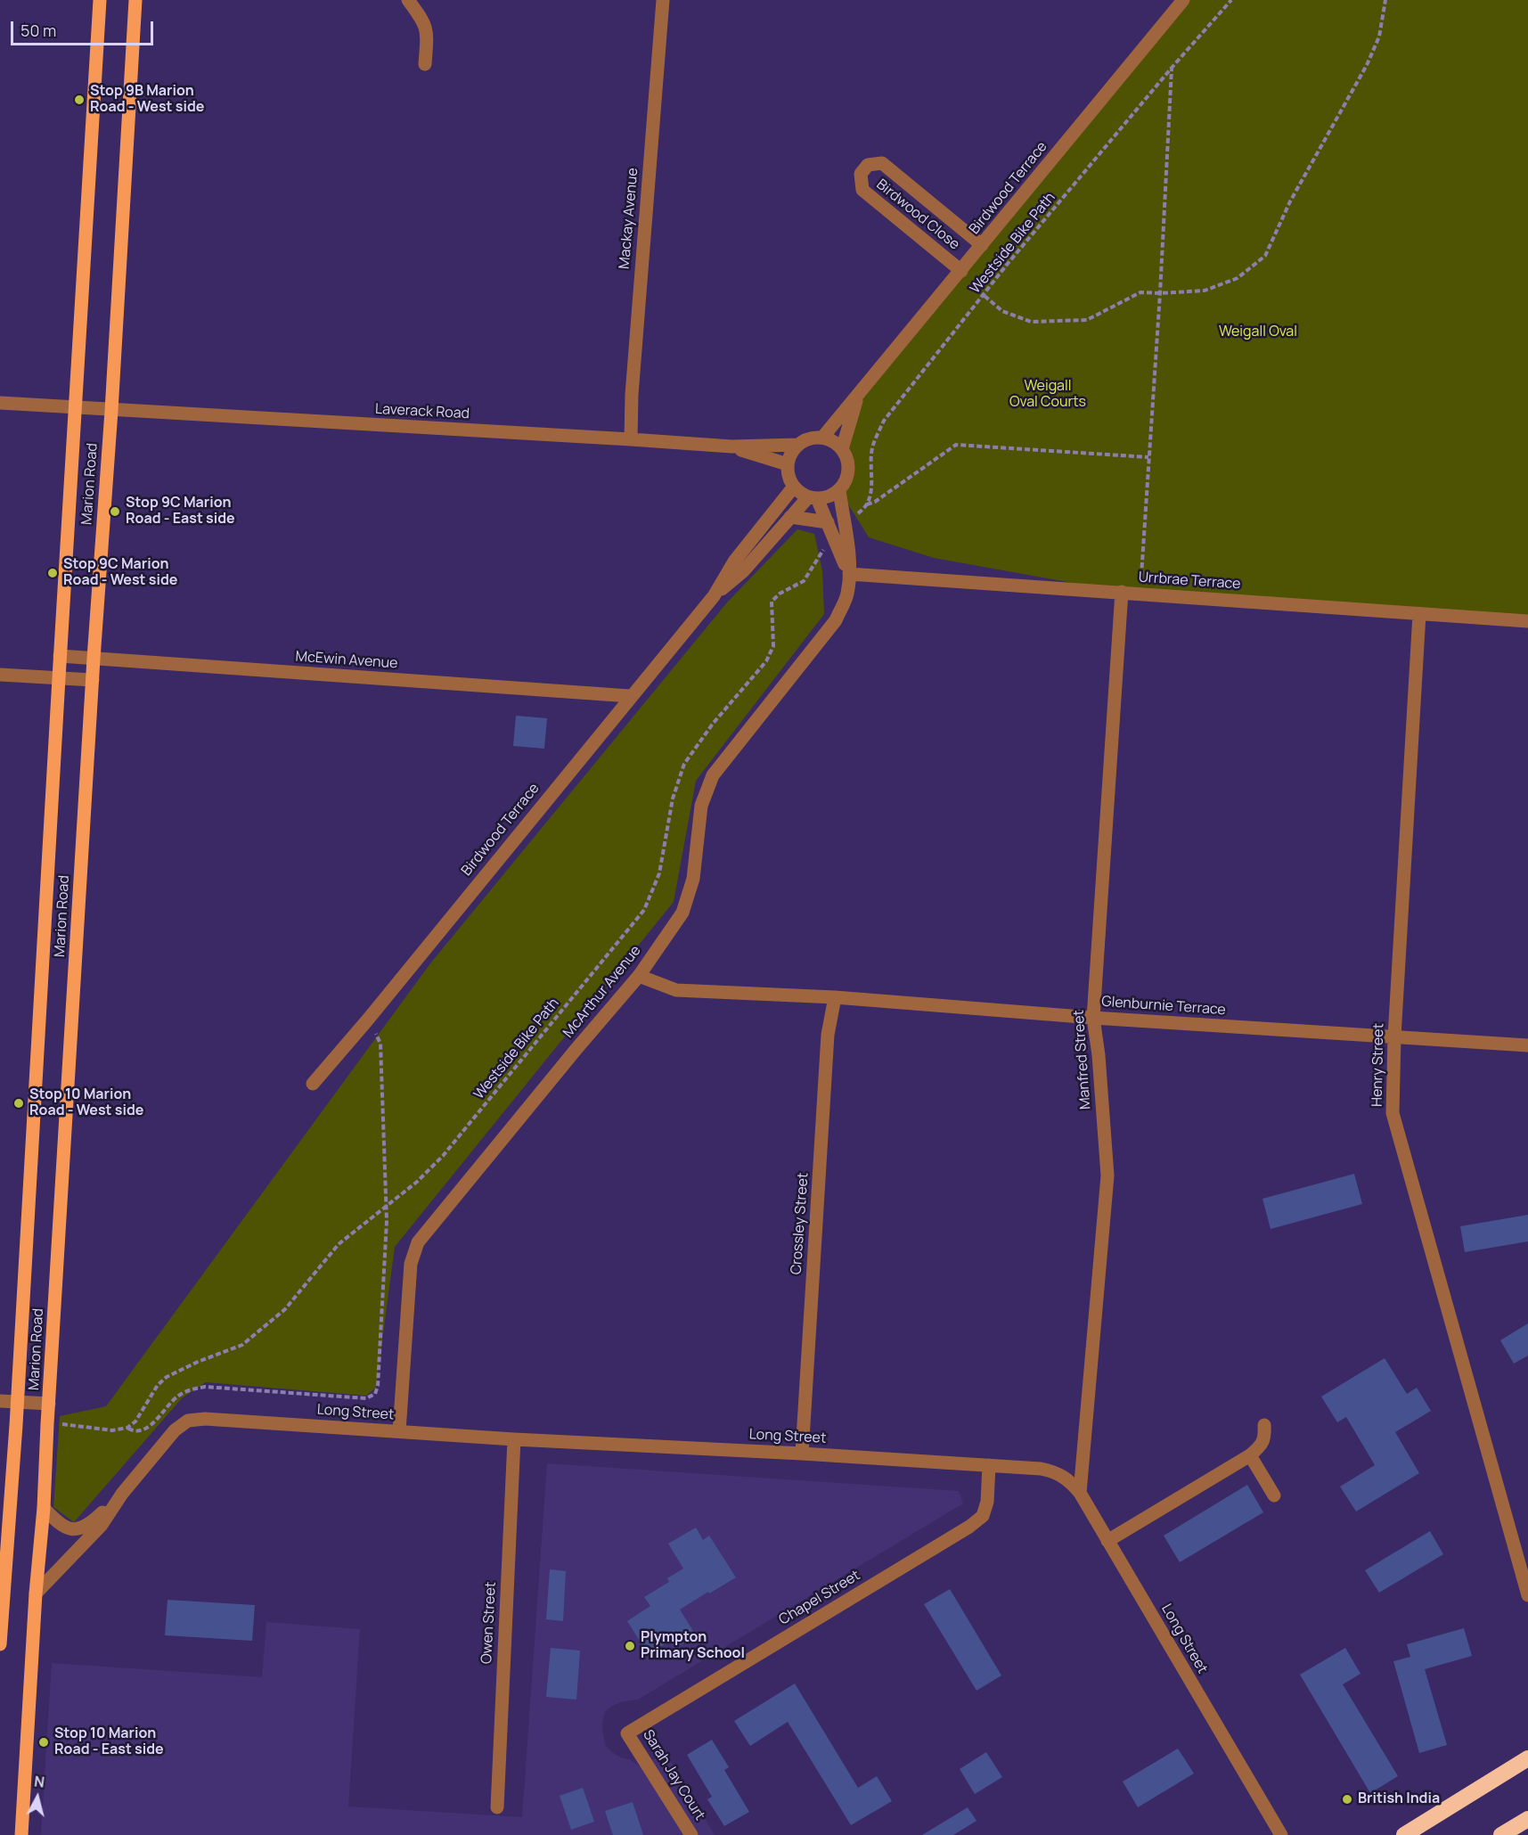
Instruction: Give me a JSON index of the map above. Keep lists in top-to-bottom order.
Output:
{
  "streets": {
    "main road": ["Marion Road"],
    "street": [
      "Birdwood Terrace",
      "Birdwood Close",
      "Mackay Avenue",
      "Laverack Road",
      "Urrbrae Terrace",
      "McEwin Avenue",
      "McArthur Avenue",
      "Glenburnie Terrace",
      "Manfred Street",
      "Henry Street",
      "Crossley Street",
      "Long Street",
      "Chapel Street",
      "Owen Street",
      "Sarah Jay Court"
    ],
    "path": ["Westside Bike Path"]
  },
  "crossings": [
    ["Birdwood Terrace", "Birdwood Close"],
    ["Birdwood Terrace", "Laverack Road"],
    ["Birdwood Terrace", "McEwin Avenue"],
    ["Birdwood Terrace", "McArthur Avenue"],
    ["Mackay Avenue", "Laverack Road"],
    ["Laverack Road", "Marion Road"],
    ["Laverack Road", "McArthur Avenue"],
    ["Marion Road", "McEwin Avenue"],
    ["Marion Road", "Long Street"],
    ["Urrbrae Terrace", "McArthur Avenue"],
    ["Urrbrae Terrace", "Manfred Street"],
    ["Urrbrae Terrace", "Henry Street"],
    ["McArthur Avenue", "Glenburnie Terrace"],
    ["McArthur Avenue", "Long Street"],
    ["Glenburnie Terrace", "Manfred Street"],
    ["Glenburnie Terrace", "Henry Street"],
    ["Glenburnie Terrace", "Crossley Street"],
    ["Manfred Street", "Long Street"],
    ["Crossley Street", "Long Street"],
    ["Long Street", "Chapel Street"],
    ["Long Street", "Owen Street"],
    ["Chapel Street", "Sarah Jay Court"]
  ],
  "parks": ["Weigall Oval", "Weigall Oval Courts"],
  "places": [
    "Stop 9B Marion Road - West side",
    "Stop 9C Marion Road - East side",
    "Stop 9C Marion Road - West side",
    "Stop 10 Marion Road - West side",
    "Plympton Primary School",
    "Stop 10 Marion Road - East side",
    "British India"
  ],
  "scale_bar": "50 m",
  "north": "top"
}
